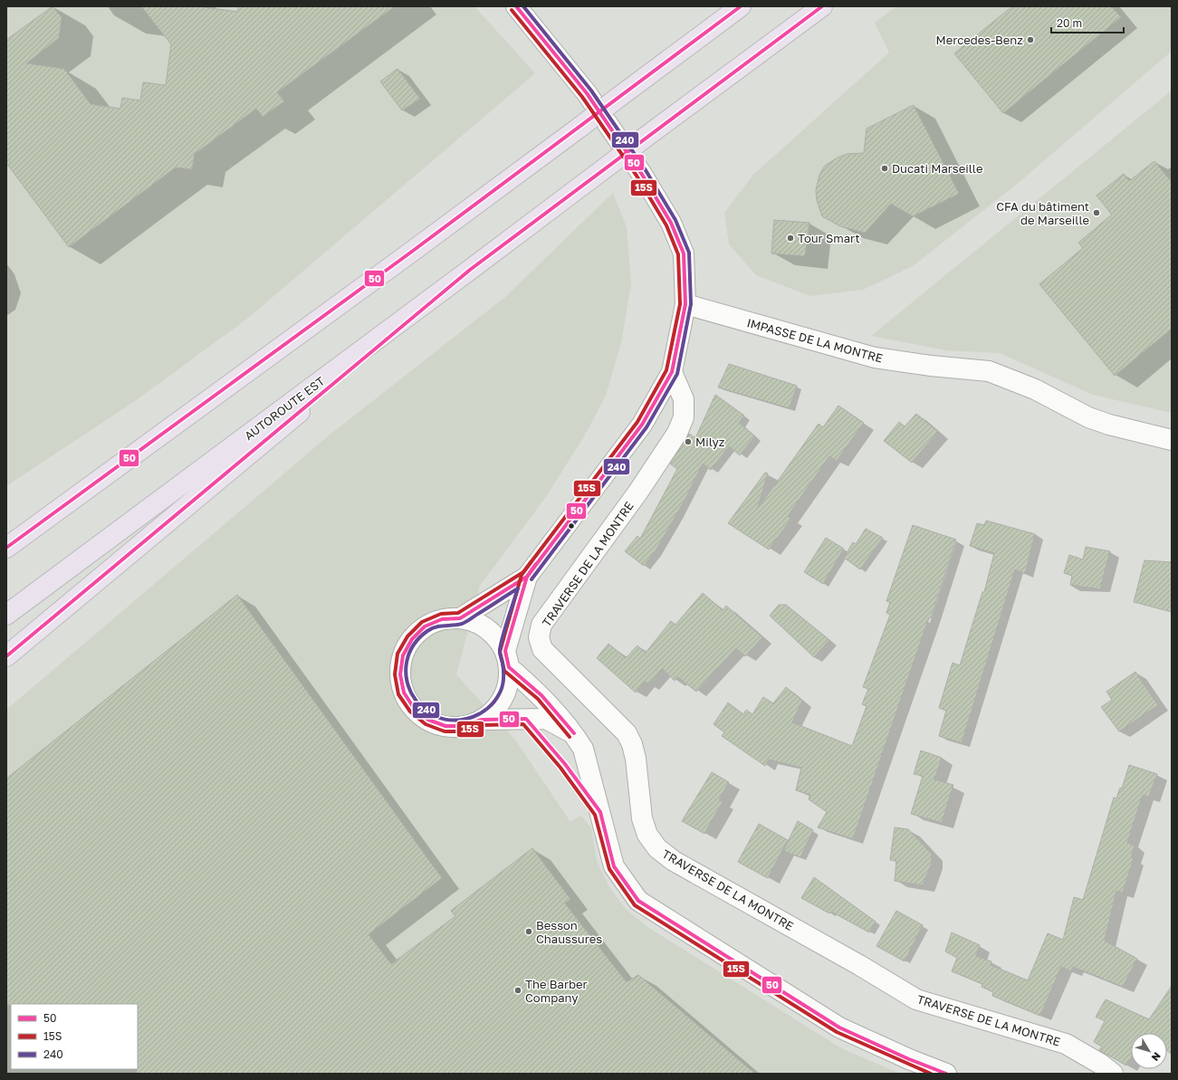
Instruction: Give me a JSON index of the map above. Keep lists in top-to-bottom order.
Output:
{
  "streets": {
    "highway": ["AUTOROUTE EST"],
    "street": ["IMPASSE DE LA MONTRE", "TRAVERSE DE LA MONTRE"]
  },
  "places": [
    "Mercedes-Benz",
    "Ducati Marseille",
    "CFA du bâtiment de Marseille",
    "Tour Smart",
    "Milyz",
    "Besson Chaussures",
    "The Barber Company"
  ],
  "lines": ["transit line 50", "transit line 240", "transit line 15S"],
  "legend": ["50", "15S", "240"],
  "scale_bar": "20 m",
  "north": "bottom right"
}
